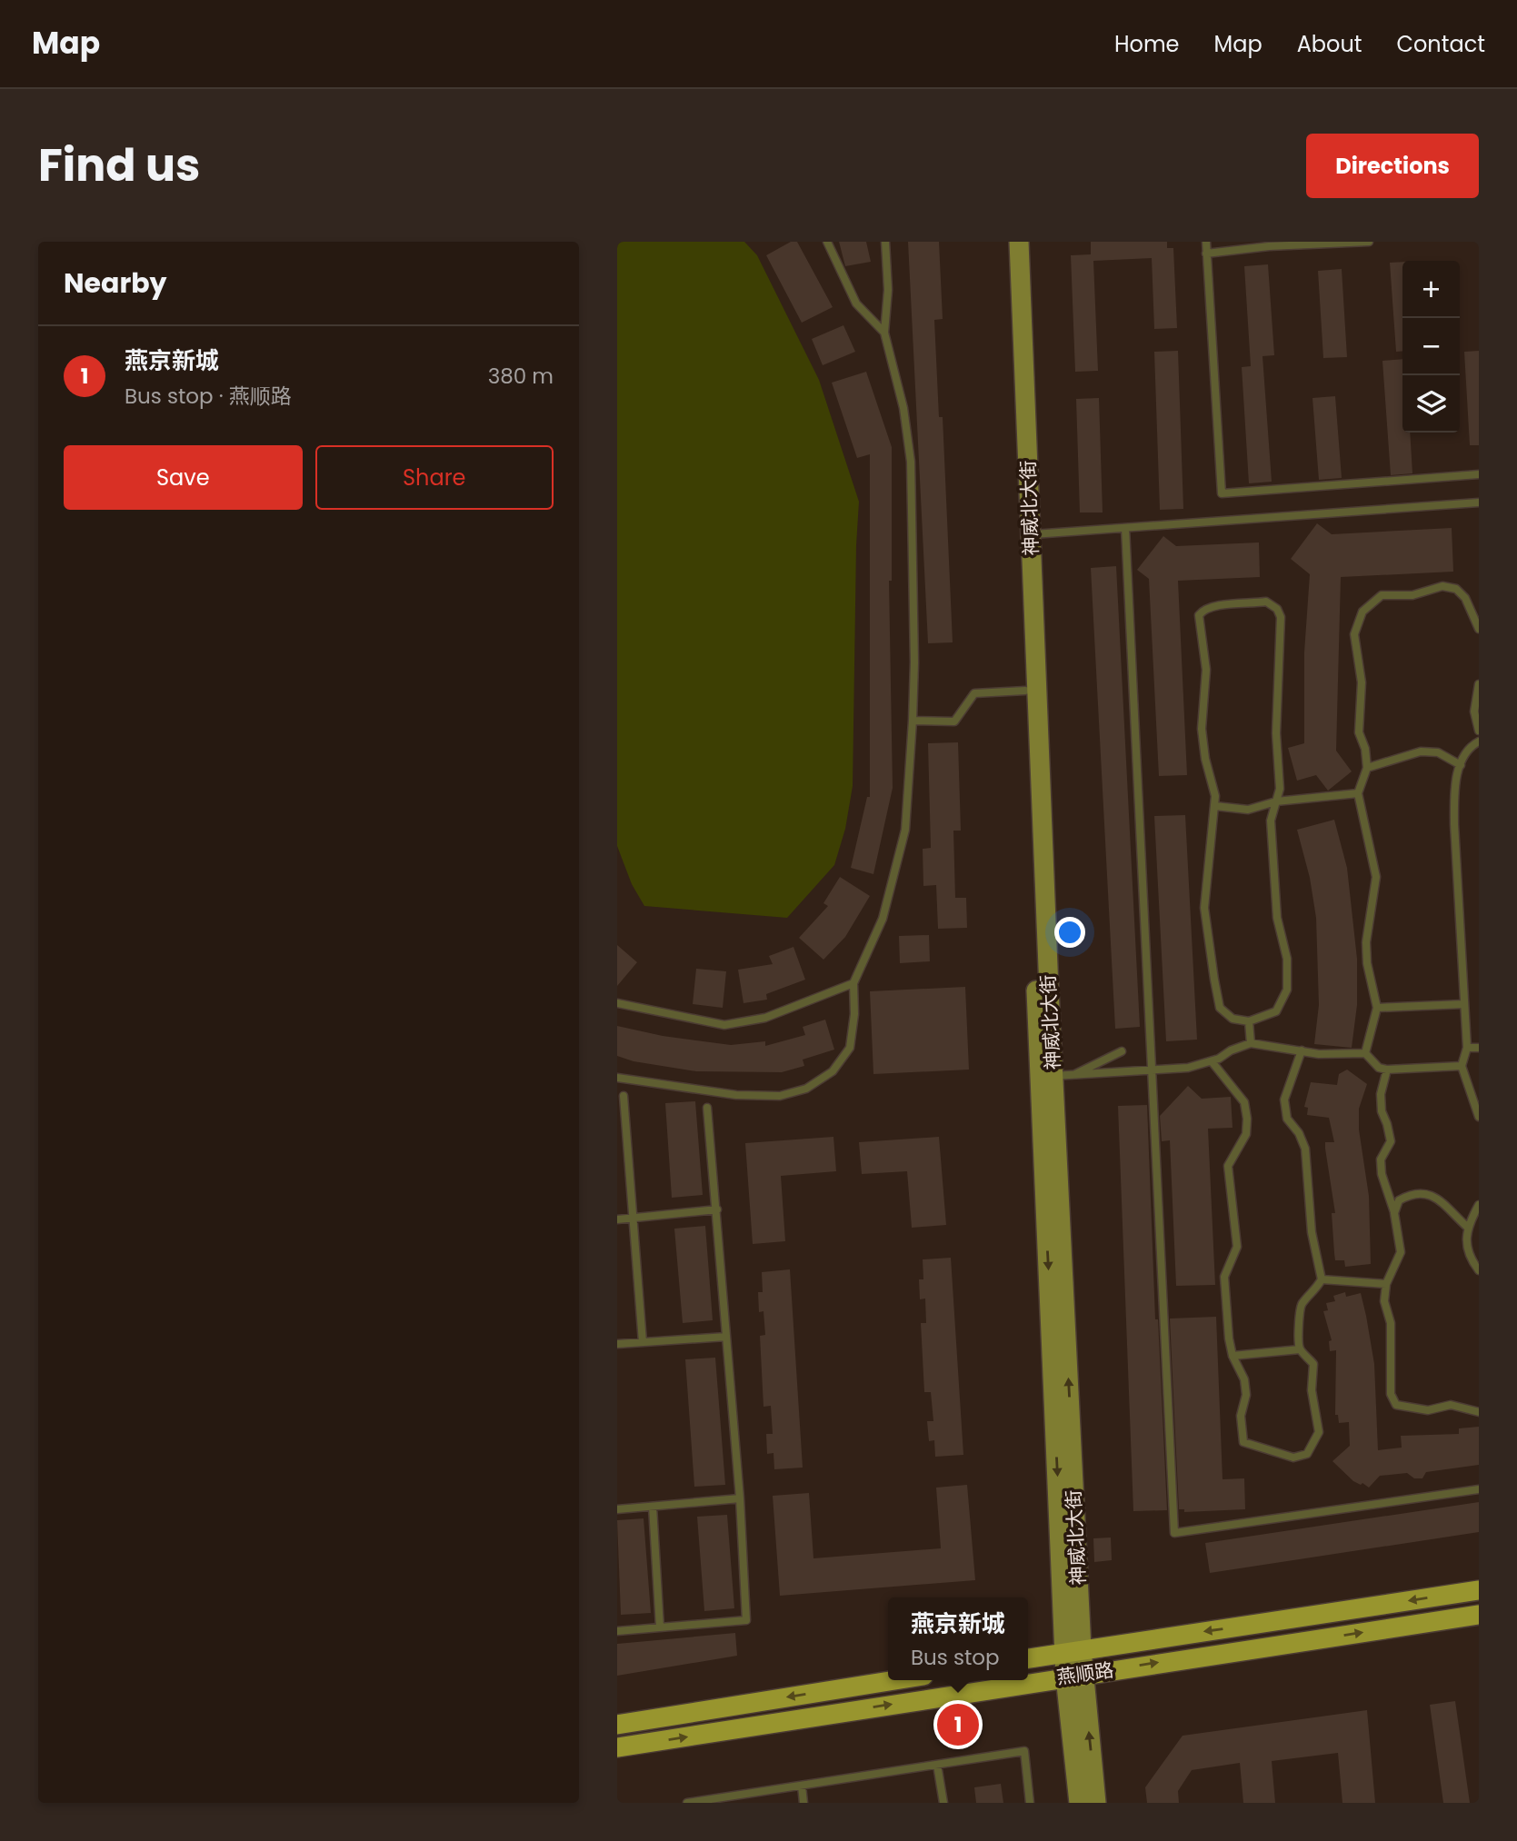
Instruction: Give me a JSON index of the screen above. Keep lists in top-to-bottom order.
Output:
{
  "streets": {
    "main road": ["燕顺路"],
    "street": ["神威北大街"]
  },
  "crossings": [
    ["神威北大街", "燕顺路"]
  ],
  "page": {
    "header": "Map",
    "nav": [
      "Home",
      "Map",
      "About",
      "Contact"
    ],
    "title": "Find us",
    "buttons": [
      "Directions",
      ["Save", "Share"]
    ],
    "heading": "Nearby",
    "map_buttons": ["+", "−"],
    "list": [
      {
        "mark": "1",
        "name": "燕京新城",
        "note": "Bus stop · 燕顺路",
        "value": "380 m"
      }
    ],
    "popup": ["燕京新城", "Bus stop"],
    "pins": "1"
  }
}
